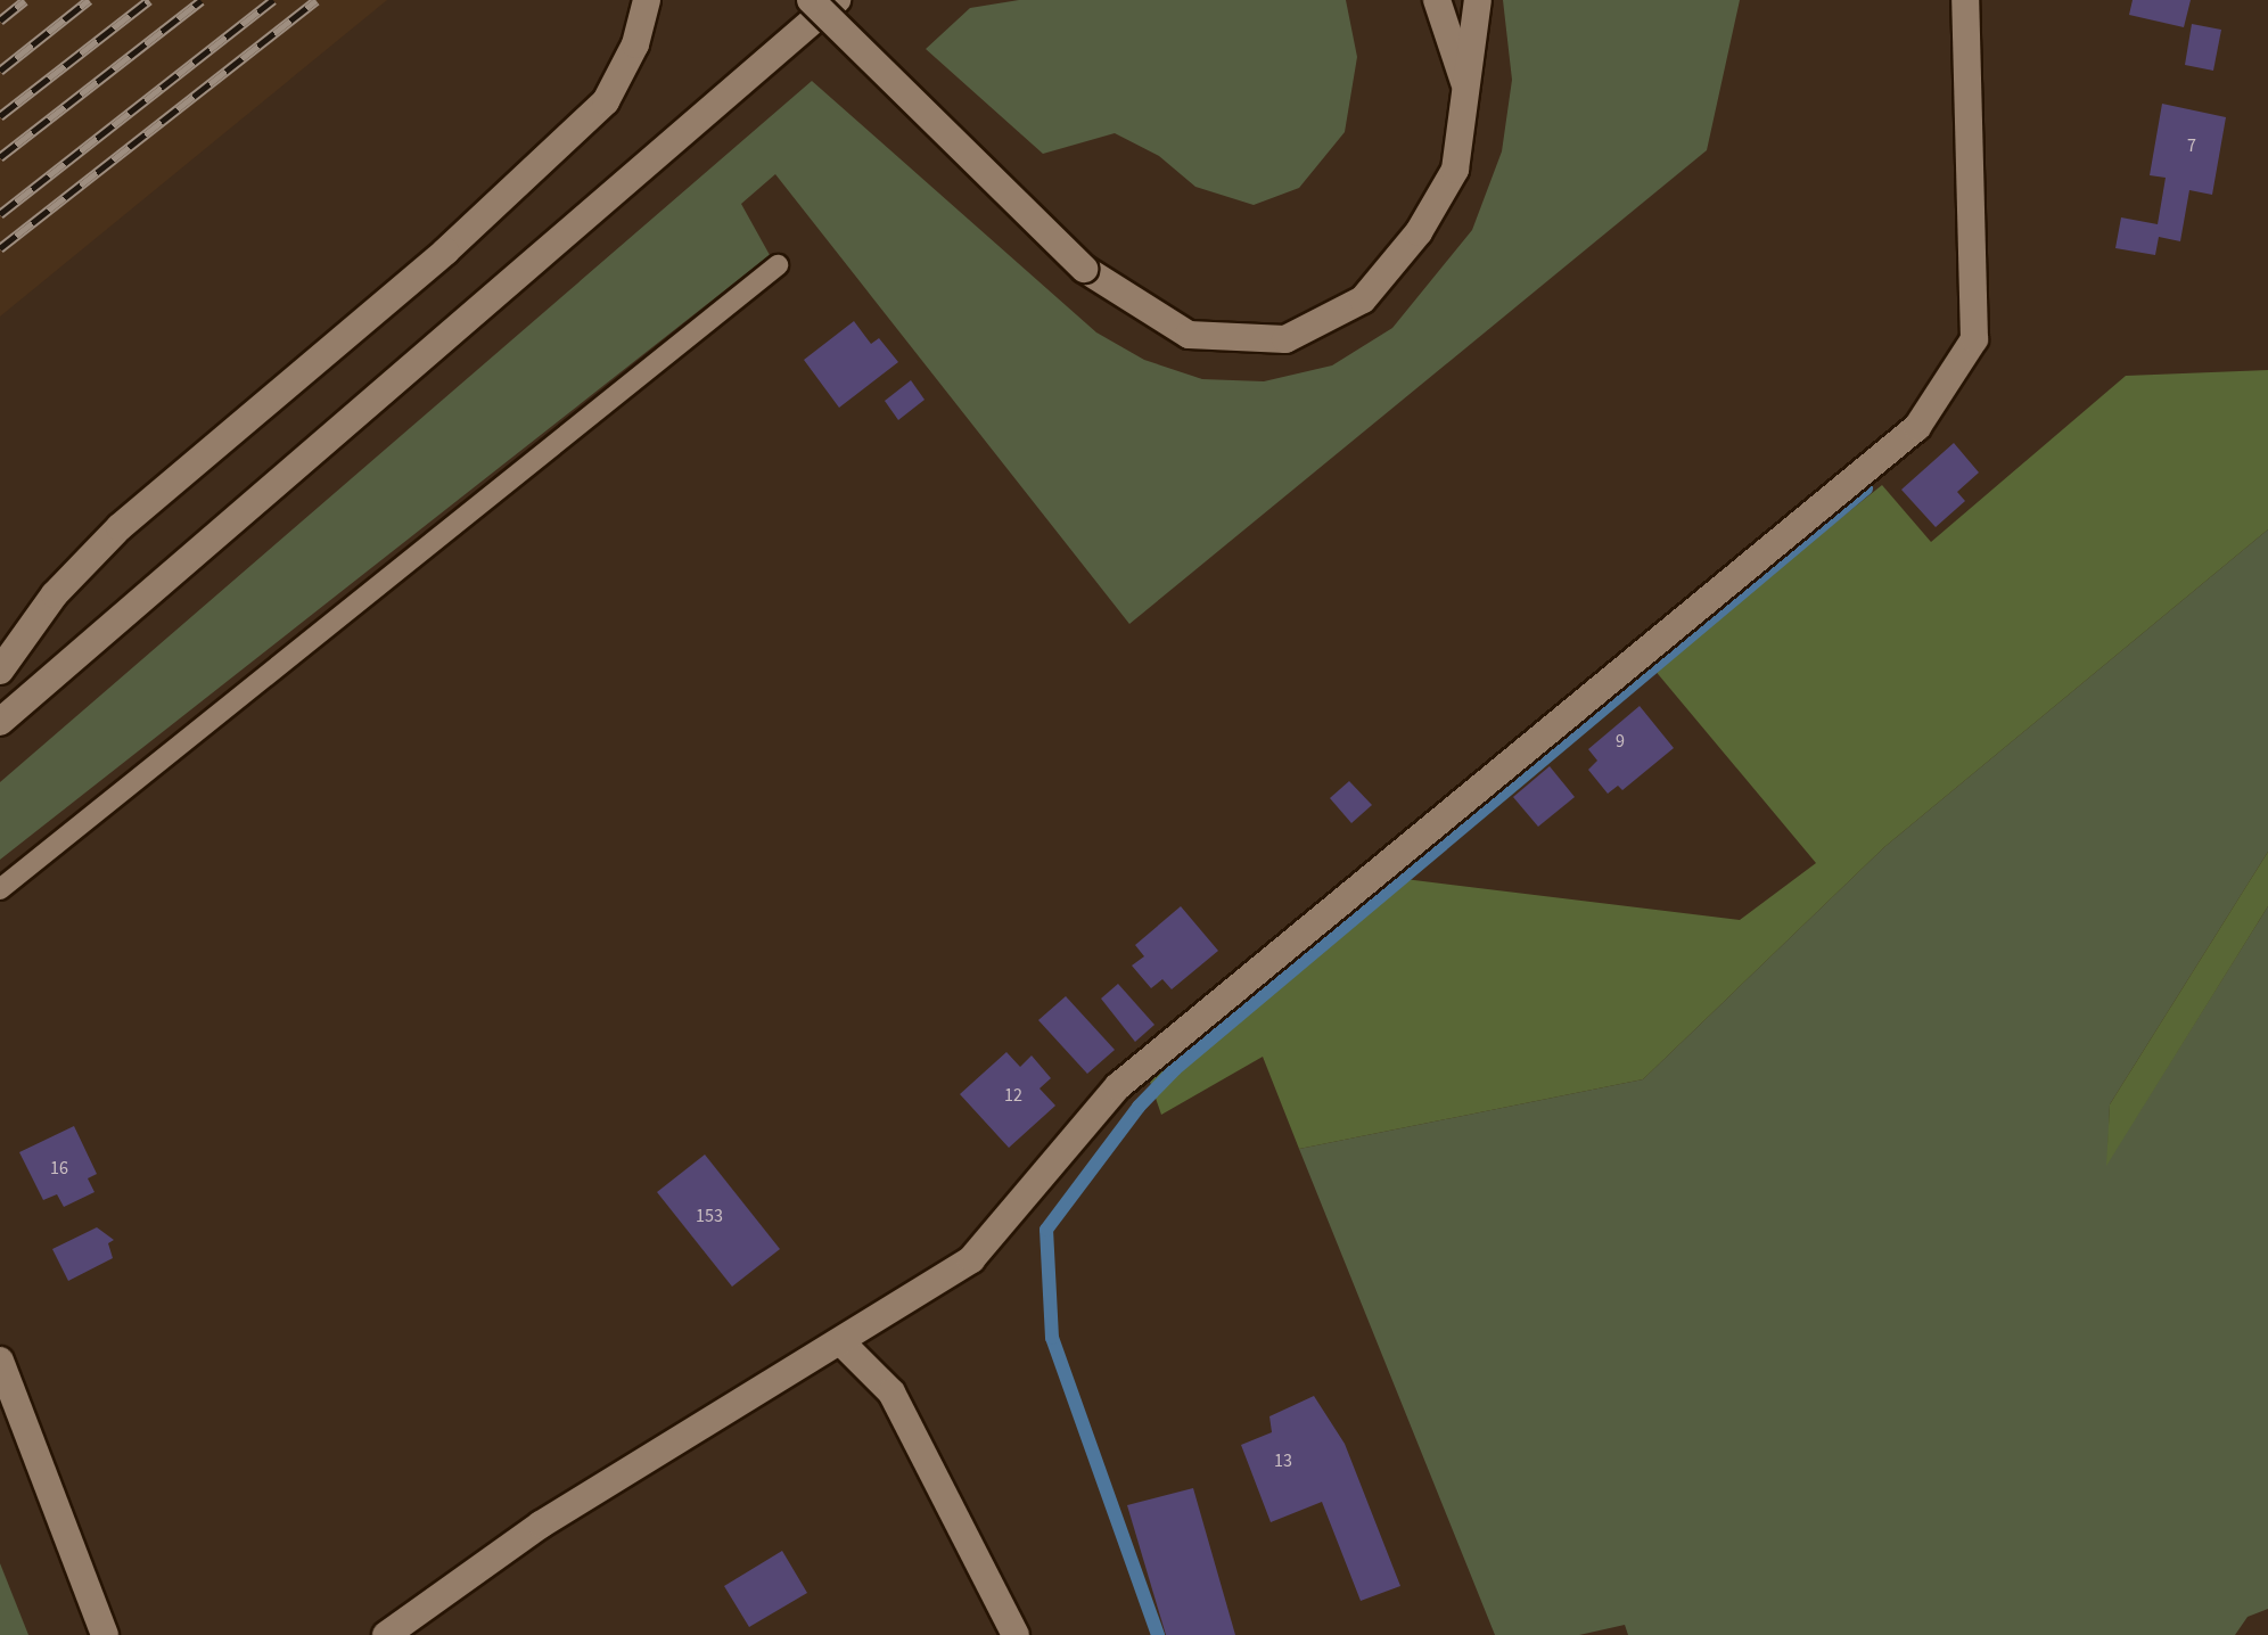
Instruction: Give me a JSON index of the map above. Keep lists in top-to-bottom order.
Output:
{
  "house_numbers": [
    "7",
    "9",
    "12",
    "16",
    "153",
    "13"
  ]
}
